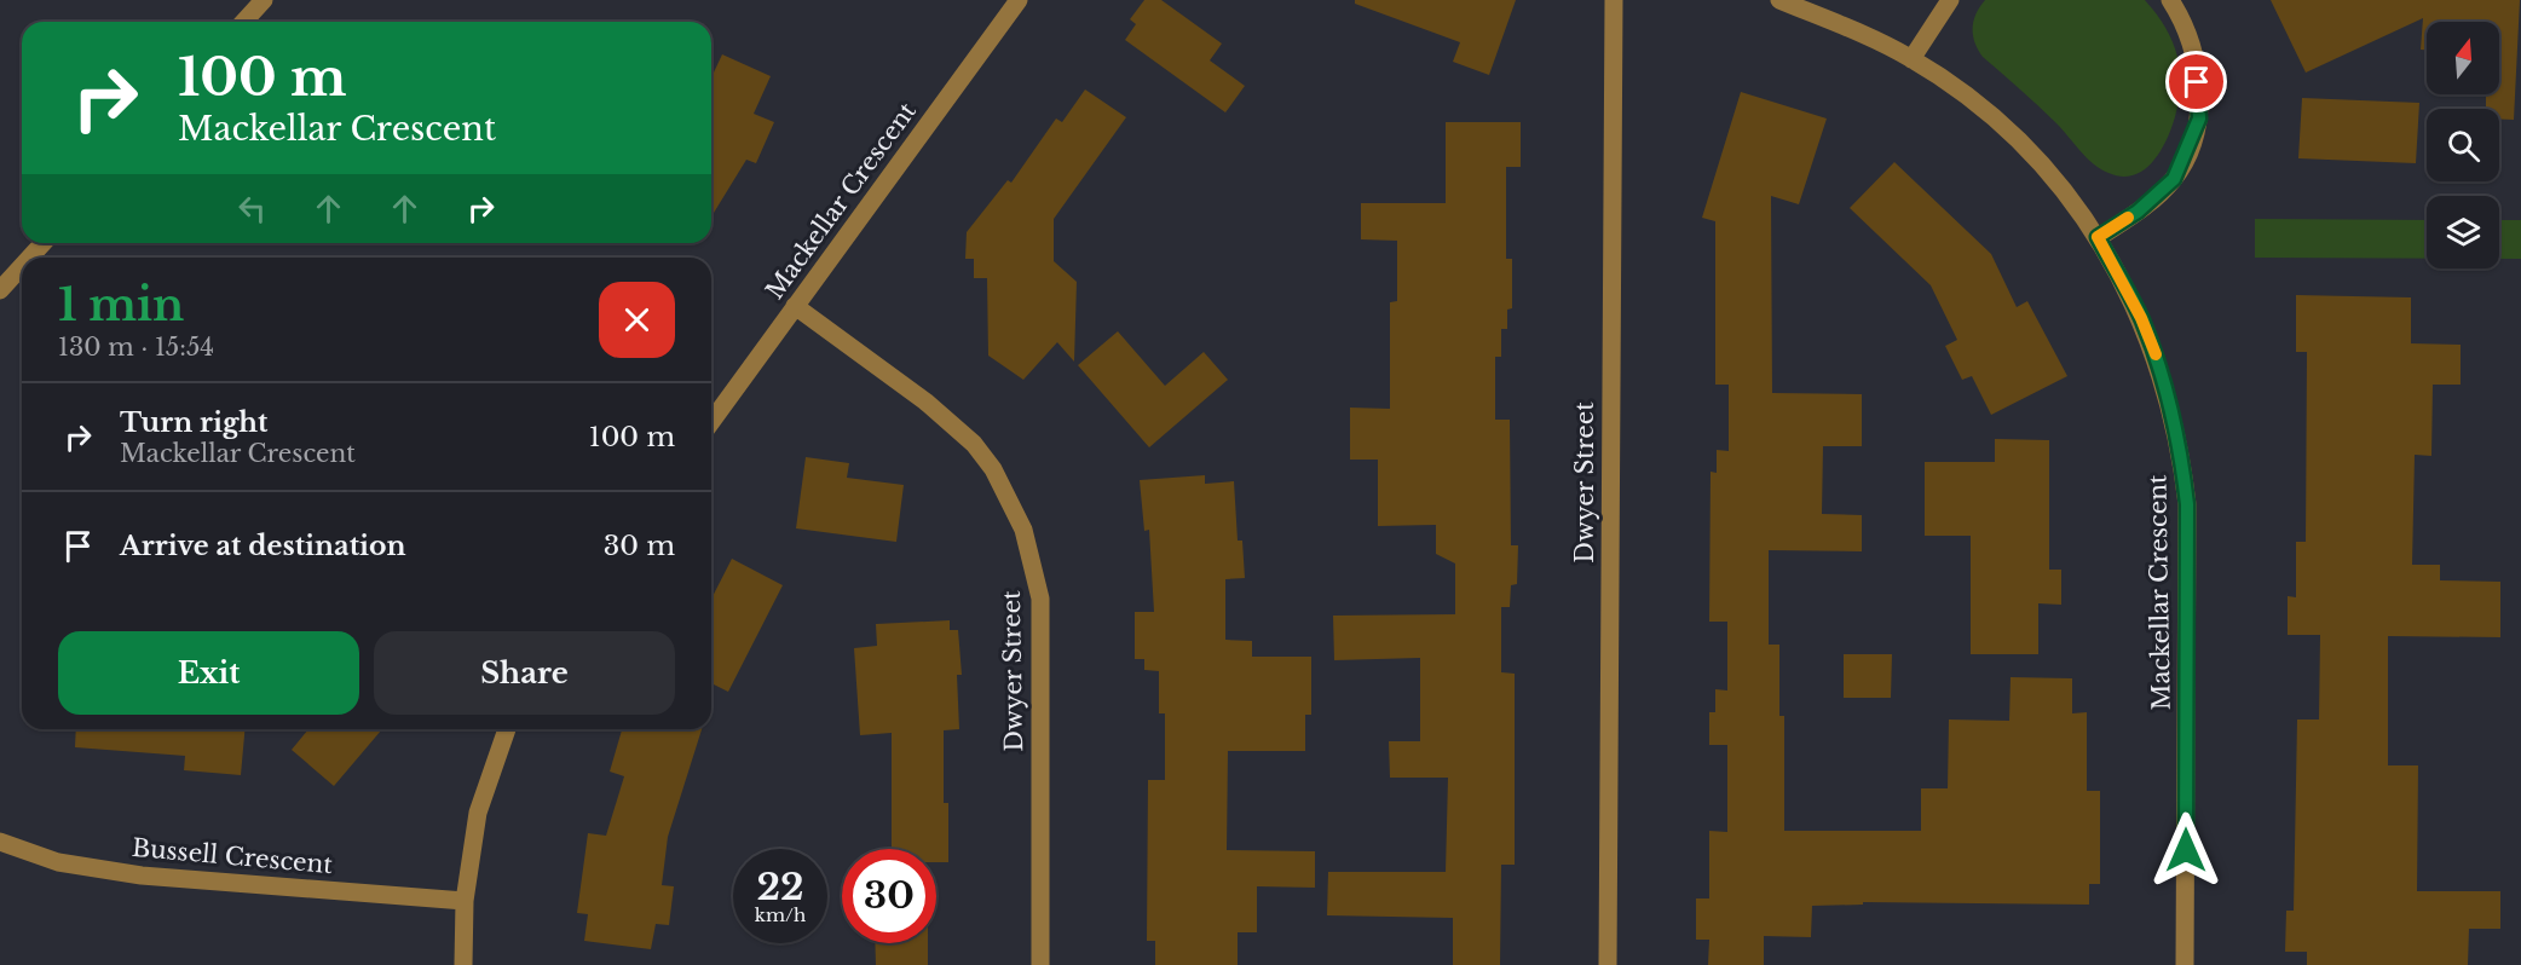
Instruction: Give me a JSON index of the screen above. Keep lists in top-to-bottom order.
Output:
{
  "streets": {
    "street": ["Mackellar Crescent", "Dwyer Street", "Bussell Crescent"]
  },
  "crossings": [
    ["Mackellar Crescent", "Dwyer Street"]
  ],
  "north": "top",
  "page": {
    "turn": ["100 m", "Mackellar Crescent"],
    "heading": ["1 min", "130 m · 15:54"],
    "list": [
      {
        "name": "Turn right",
        "note": "Mackellar Crescent",
        "value": "100 m"
      },
      {
        "name": "Arrive at destination",
        "value": "30 m"
      }
    ],
    "buttons": ["Exit", "Share"],
    "speed": "22 km/h",
    "limit": "30"
  }
}
